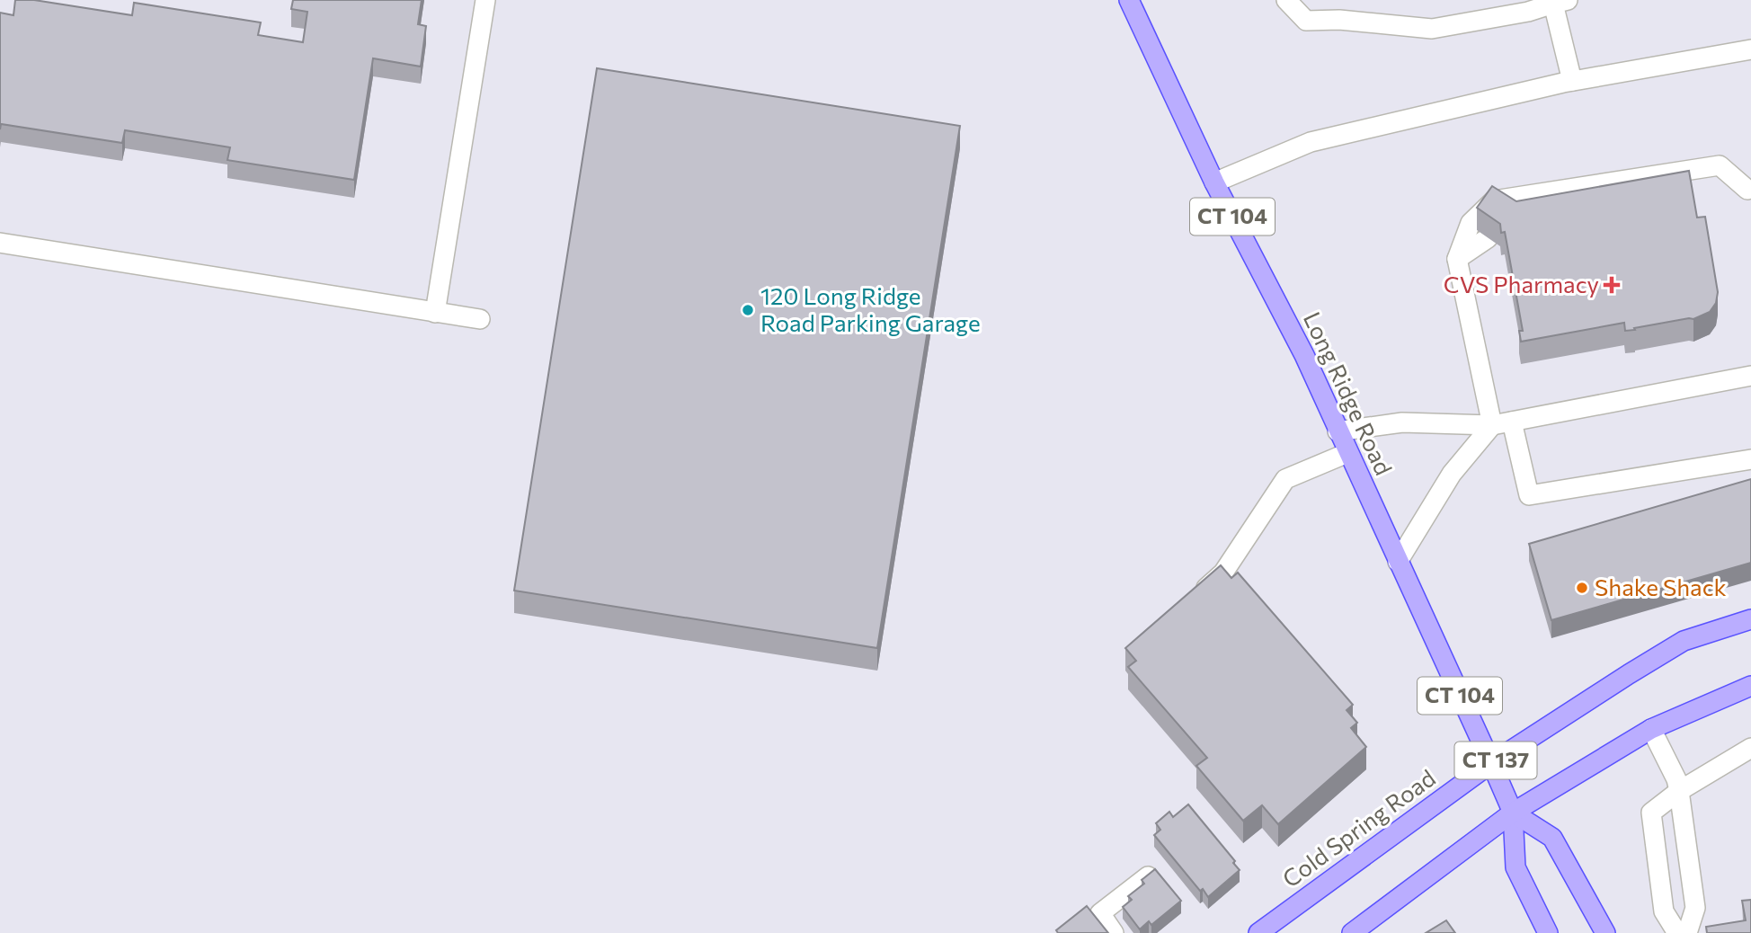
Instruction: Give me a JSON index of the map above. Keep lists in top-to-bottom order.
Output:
{
  "streets": {
    "main road": [
      "CT 104",
      "Long Ridge Road",
      "CT 137",
      "Cold Spring Road"
    ]
  },
  "crossings": [
    ["Long Ridge Road", "CT 137"],
    ["Long Ridge Road", "Cold Spring Road"]
  ],
  "places": {
    "health": ["CVS Pharmacy"],
    "other": ["120 Long Ridge Road Parking Garage", "Shake Shack"]
  }
}
